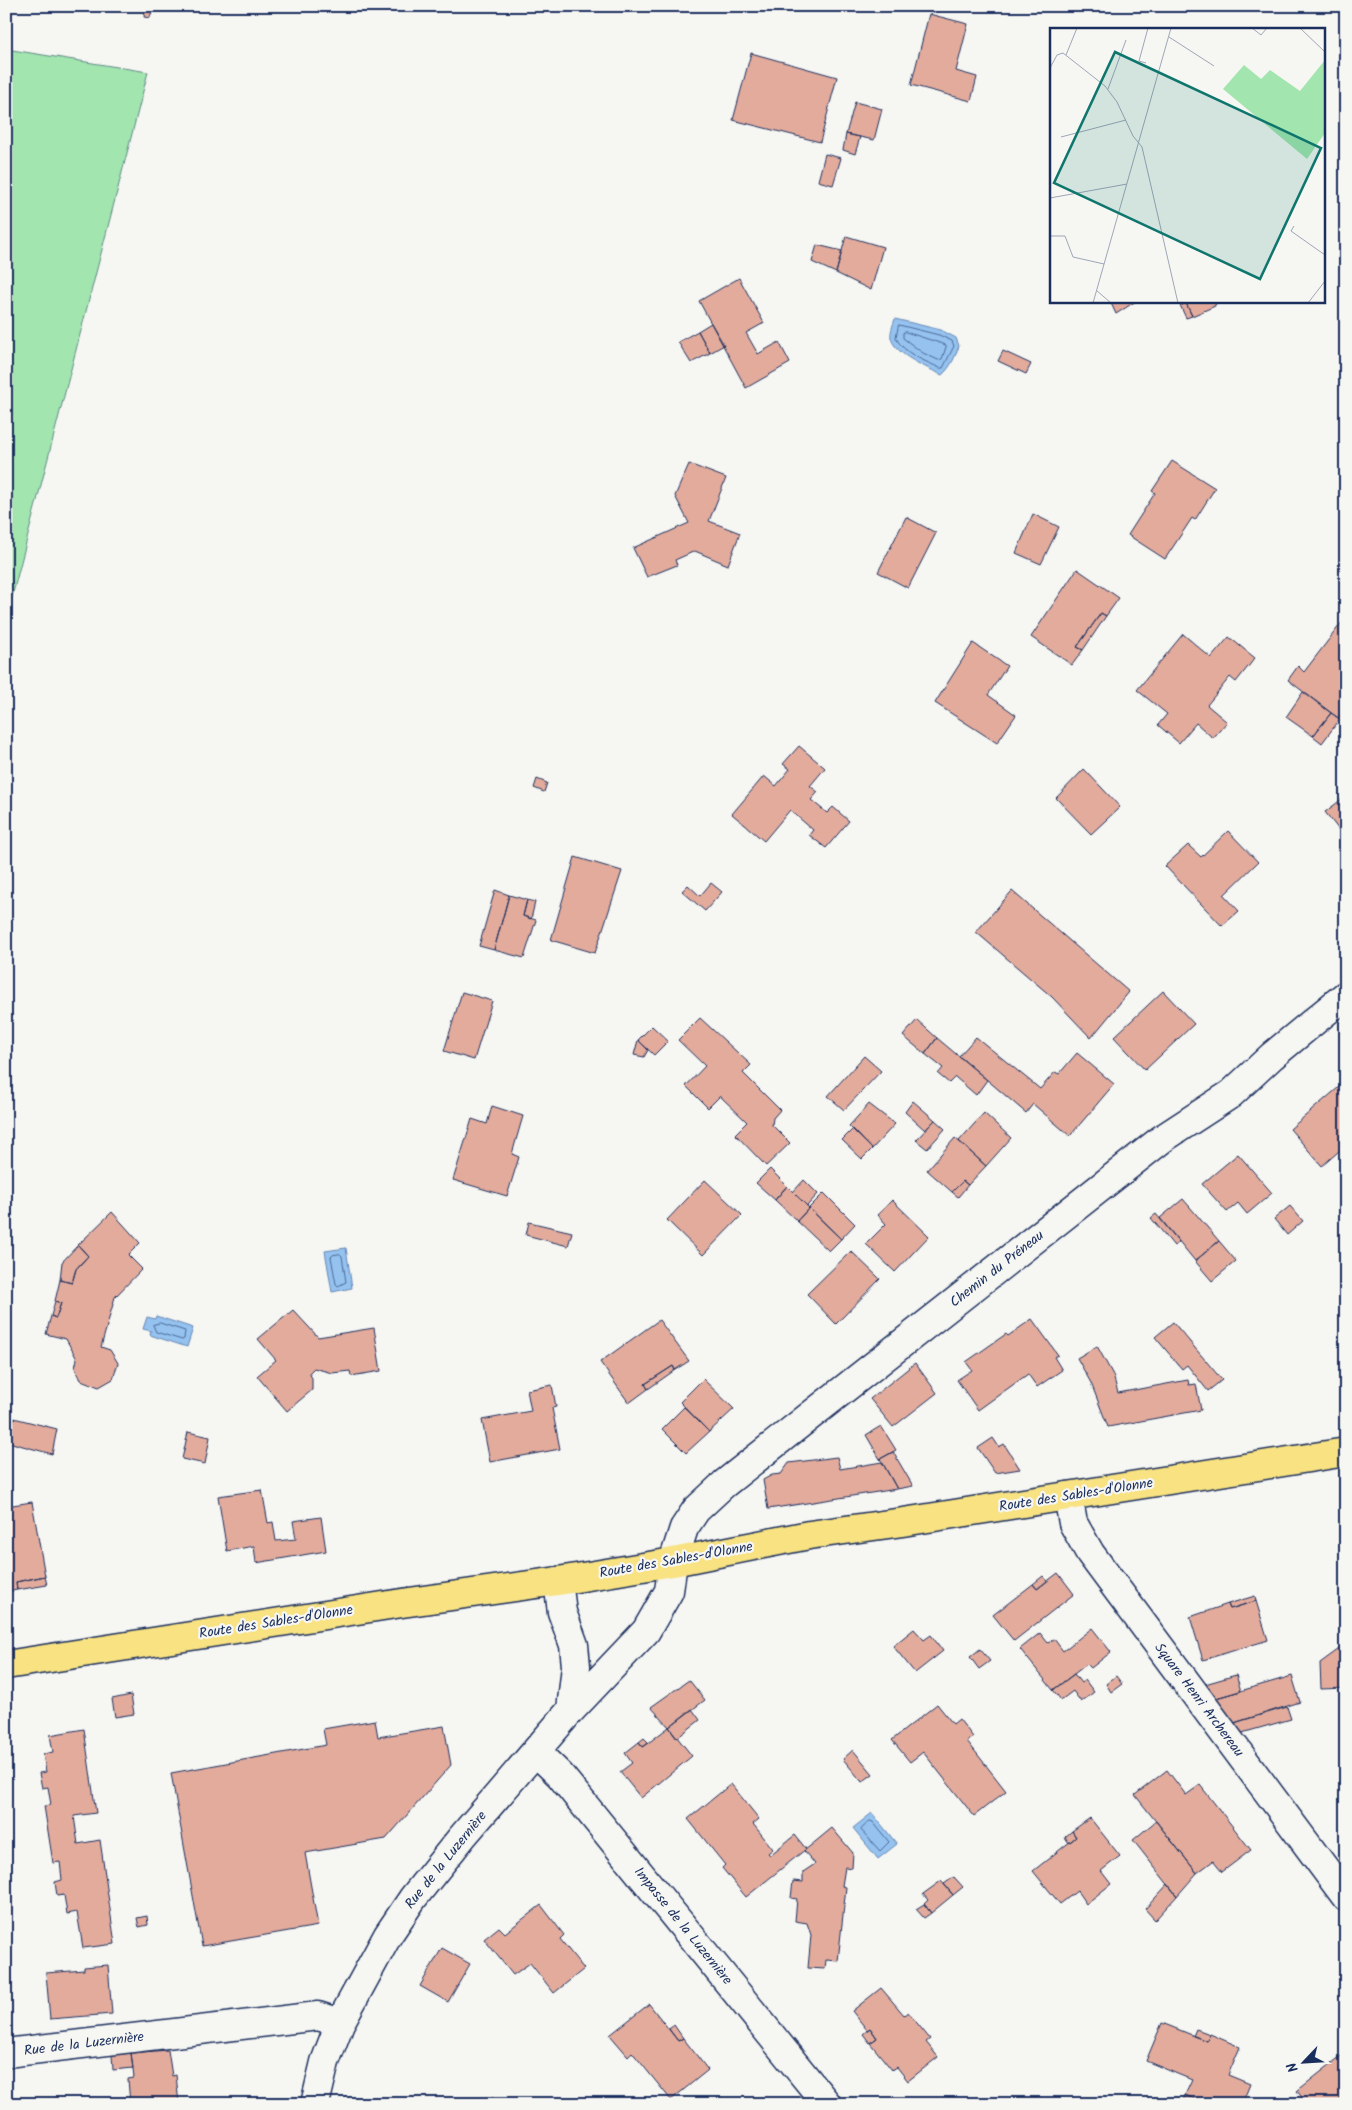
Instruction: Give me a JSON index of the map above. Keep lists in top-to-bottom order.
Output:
{
  "streets": {
    "main road": ["Route des Sables-d'Olonne"],
    "street": [
      "Chemin du Préneau",
      "Square Henri Archereau",
      "Rue de la Luzernière",
      "Impasse de la Luzernière"
    ]
  },
  "crossings": [
    ["Chemin du Préneau", "Route des Sables-d'Olonne"],
    ["Chemin du Préneau", "Rue de la Luzernière"],
    ["Route des Sables-d'Olonne", "Square Henri Archereau"],
    ["Route des Sables-d'Olonne", "Rue de la Luzernière"],
    ["Rue de la Luzernière", "Impasse de la Luzernière"]
  ],
  "north": "bottom left"
}
